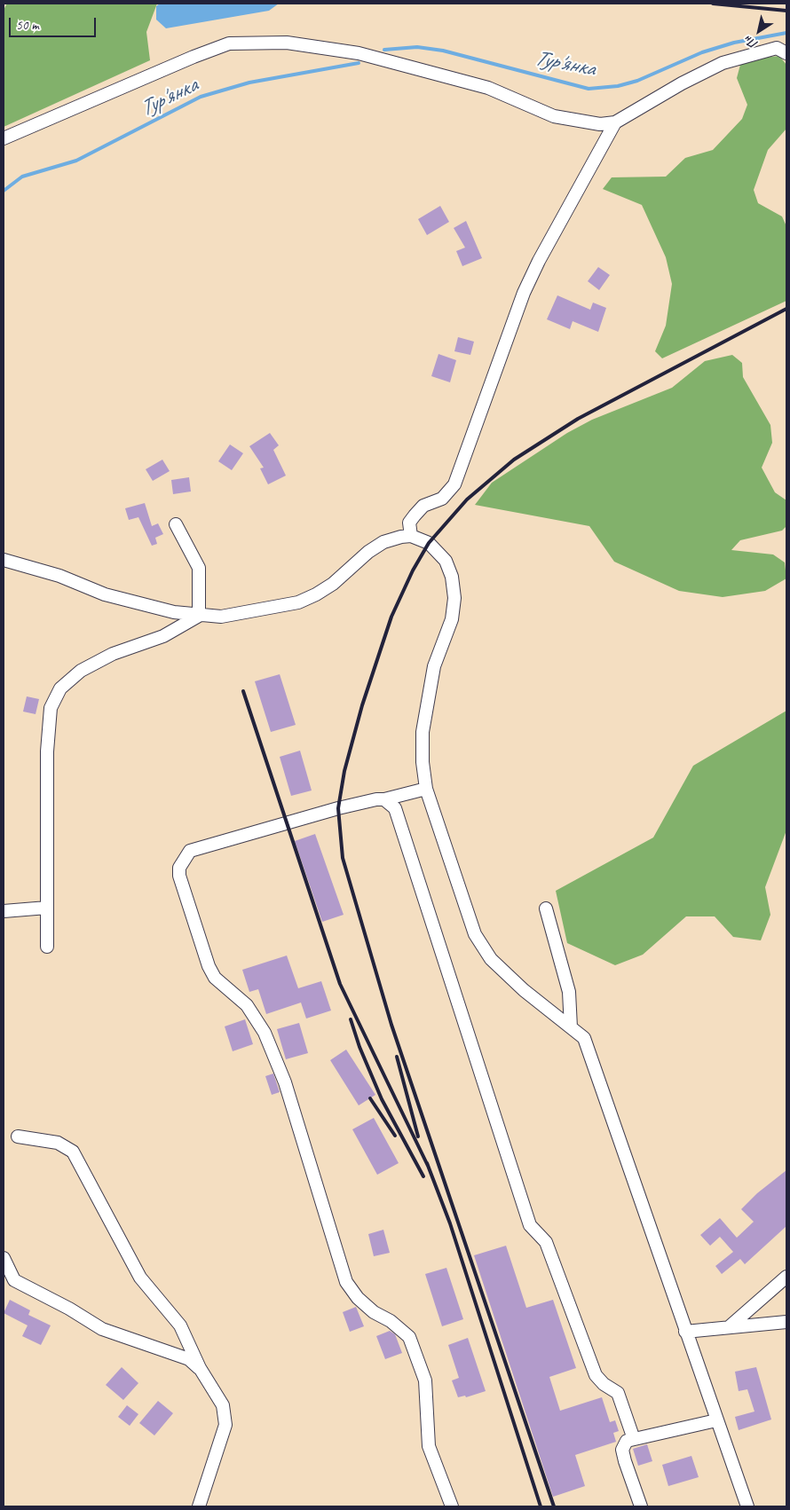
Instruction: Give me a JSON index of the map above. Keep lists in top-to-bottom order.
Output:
{
  "water": ["Тур'янка"],
  "scale_bar": "50 m",
  "north": "bottom left"
}
